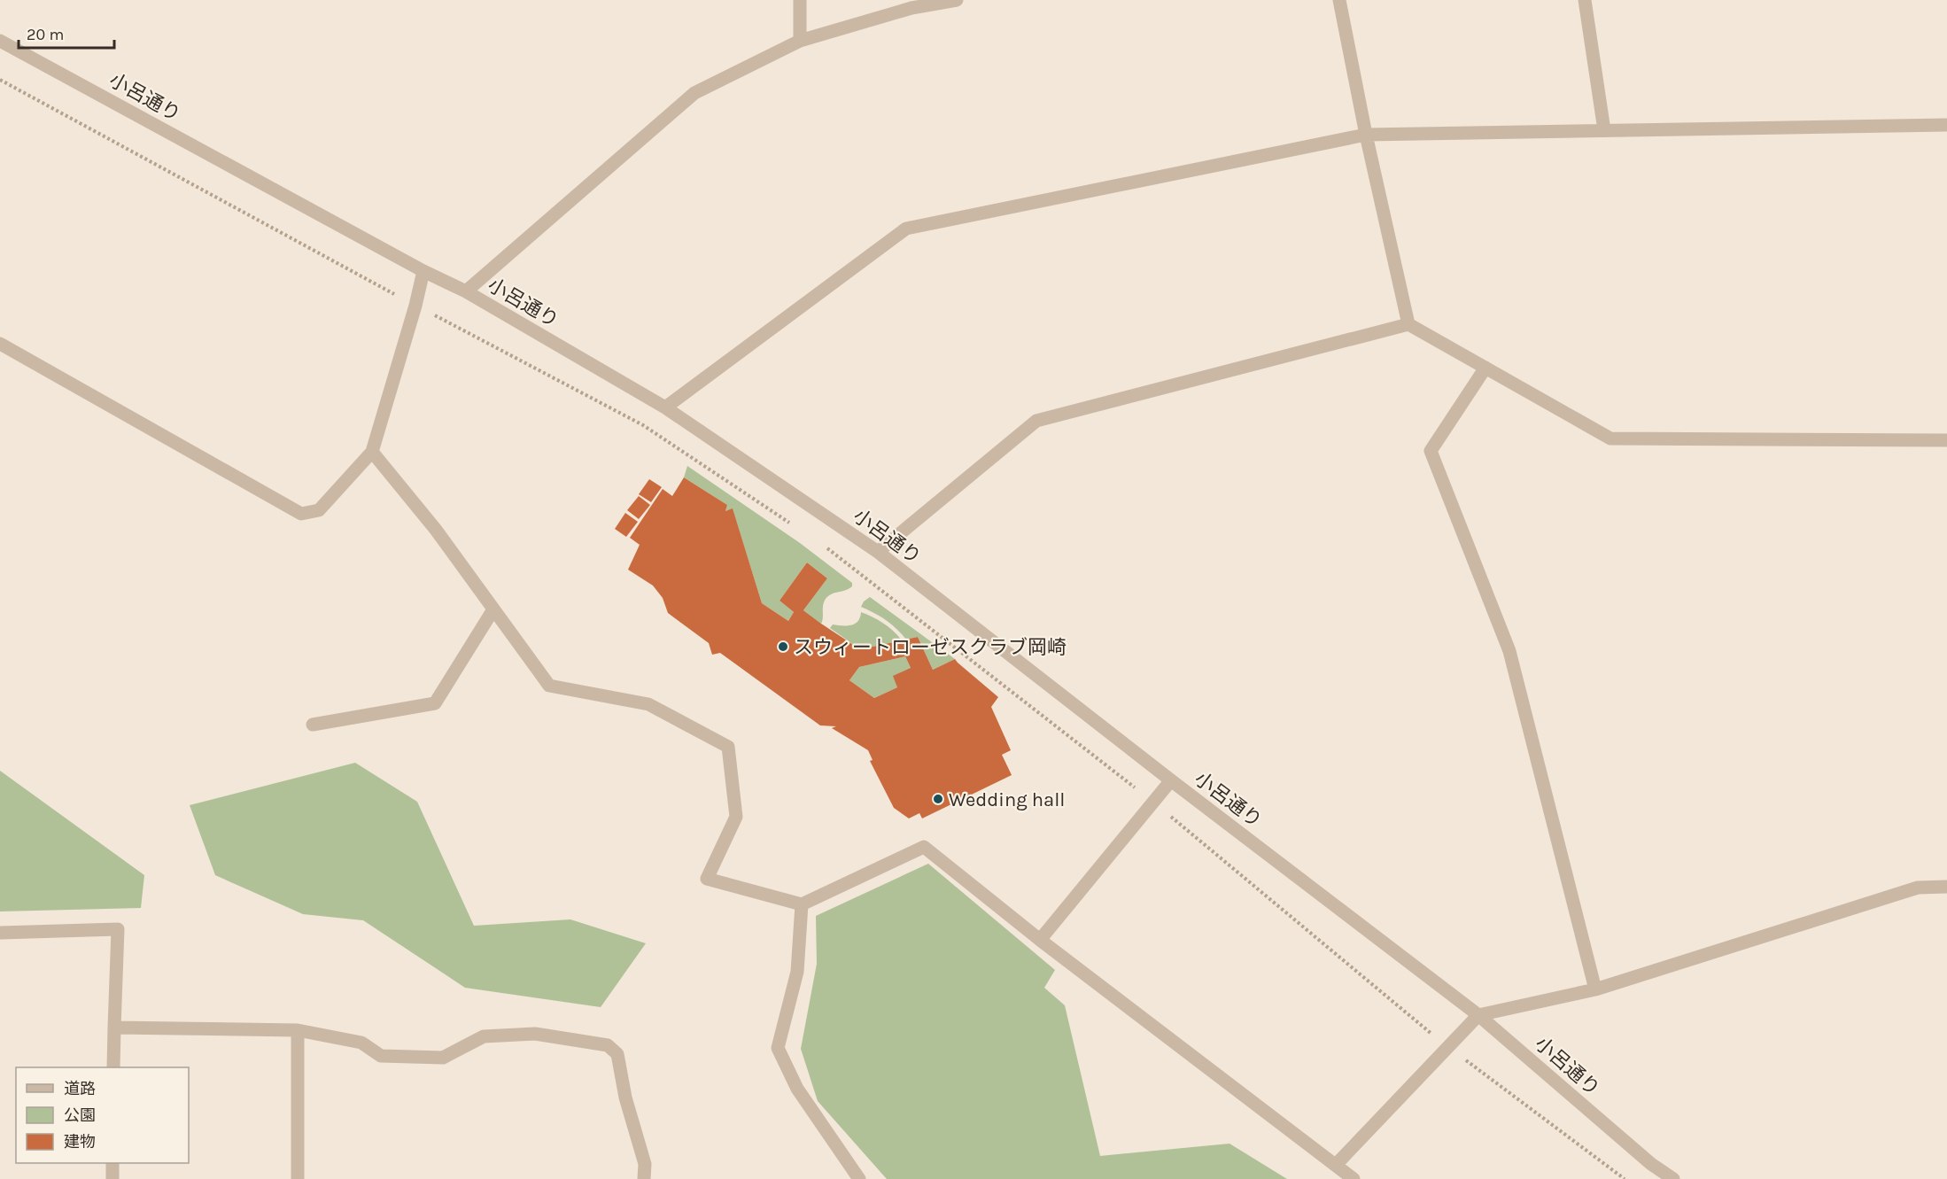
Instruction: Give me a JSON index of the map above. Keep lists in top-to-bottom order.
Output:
{
  "streets": {
    "street": ["小呂通り"]
  },
  "places": ["スウィートローゼスクラブ岡崎", "Wedding hall"],
  "legend": ["道路", "公園", "建物"],
  "scale_bar": "20 m"
}
